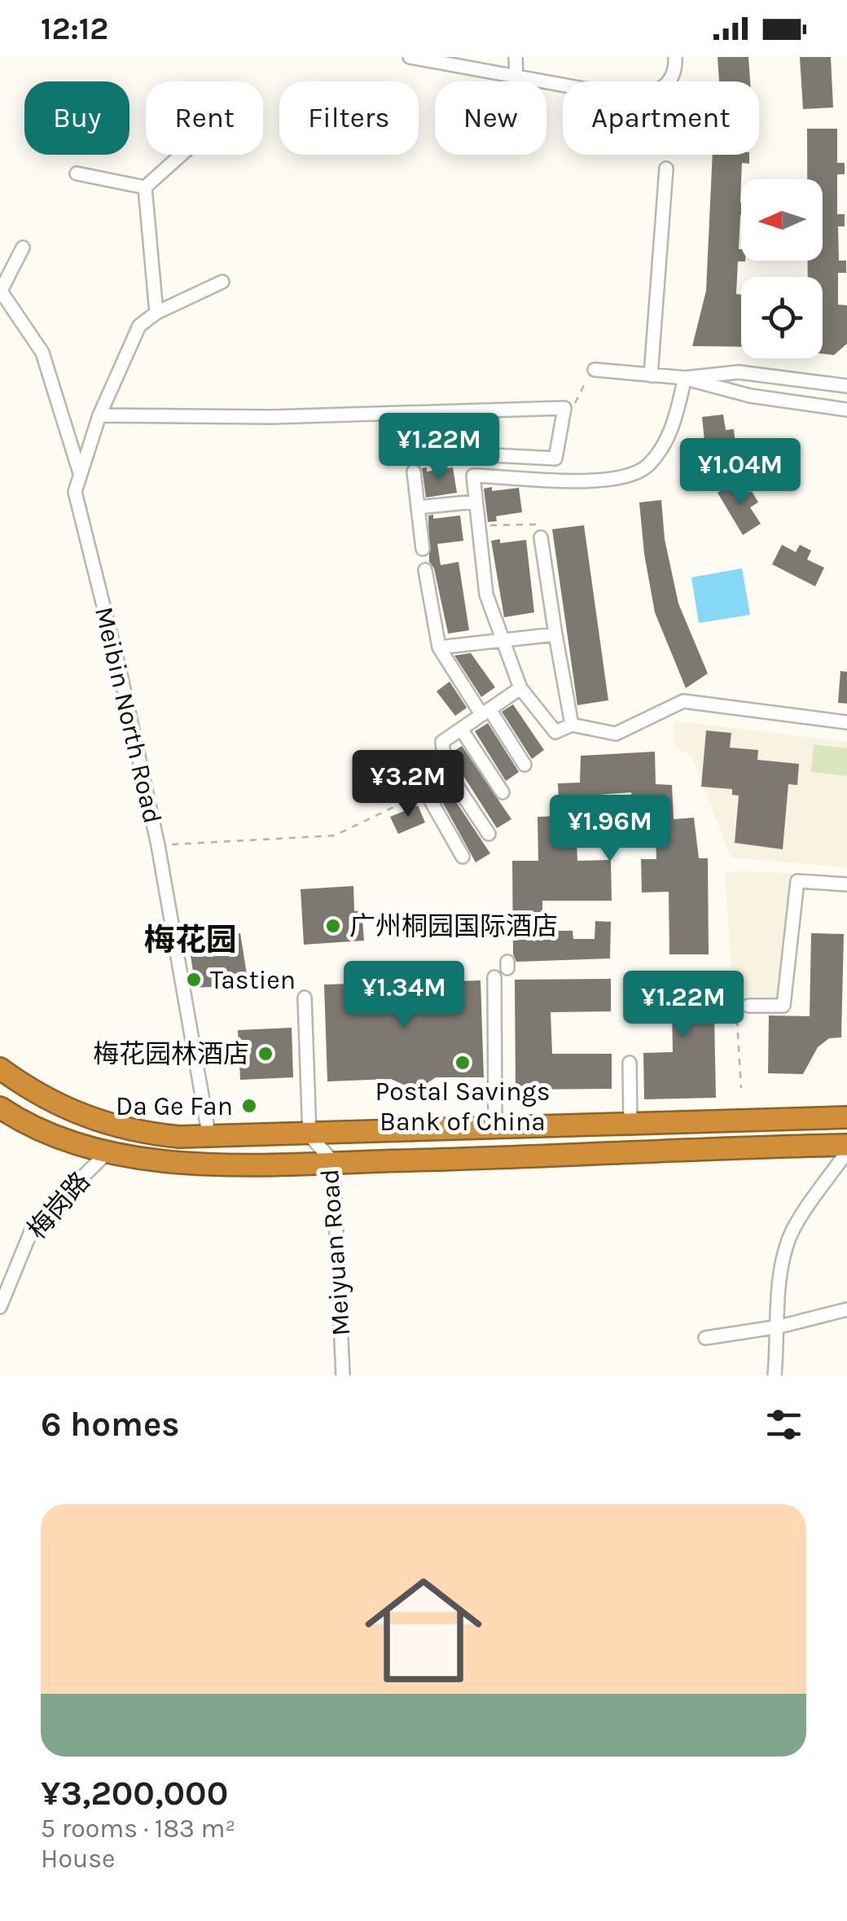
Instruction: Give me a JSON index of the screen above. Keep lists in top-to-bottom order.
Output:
{
  "streets": {
    "street": ["Meibin North Road", "梅岗路", "Meiyuan Road"]
  },
  "districts": ["梅花园"],
  "places": [
    "广州桐园国际酒店",
    "Tastien",
    "梅花园林酒店",
    "Postal Savings Bank of China",
    "Da Ge Fan"
  ],
  "north": "left",
  "page": {
    "status": "12:12",
    "chip": [
      "Buy",
      "Rent",
      "Filters",
      "New",
      "Apartment"
    ],
    "price": [
      "¥1.22M",
      "¥1.04M",
      "¥3.2M",
      "¥1.96M",
      "¥1.34M",
      "¥1.22M"
    ],
    "heading": "6 homes",
    "list": [
      {
        "name": "¥3,200,000",
        "note": "5 rooms · 183 m² · House"
      }
    ]
  }
}
